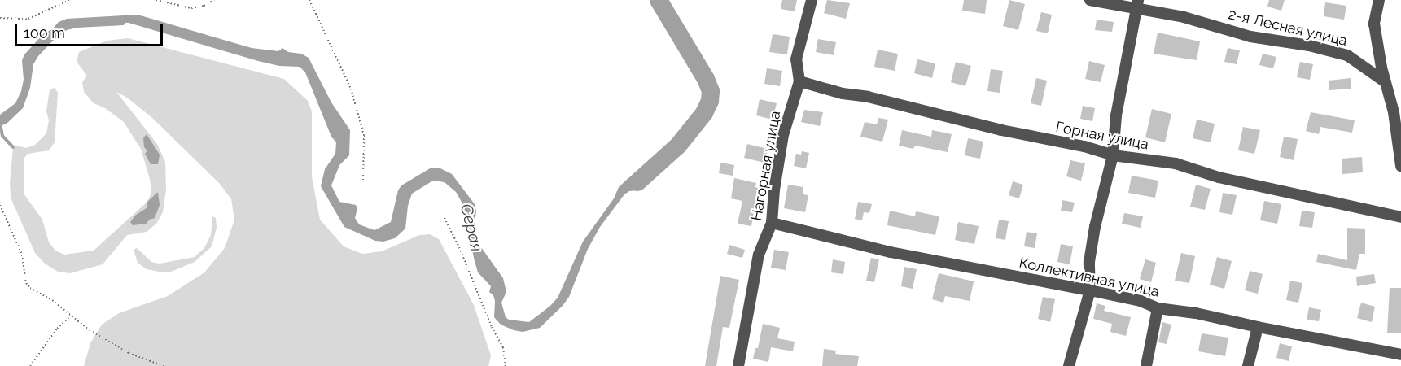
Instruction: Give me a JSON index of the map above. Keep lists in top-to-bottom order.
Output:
{
  "streets": {
    "street": [
      "2-я Лесная улица",
      "Горная улица",
      "Нагорная улица",
      "Коллективная улица"
    ]
  },
  "crossings": [
    ["Горная улица", "Нагорная улица"],
    ["Нагорная улица", "Коллективная улица"]
  ],
  "water": ["Серая"],
  "scale_bar": "100 m"
}
